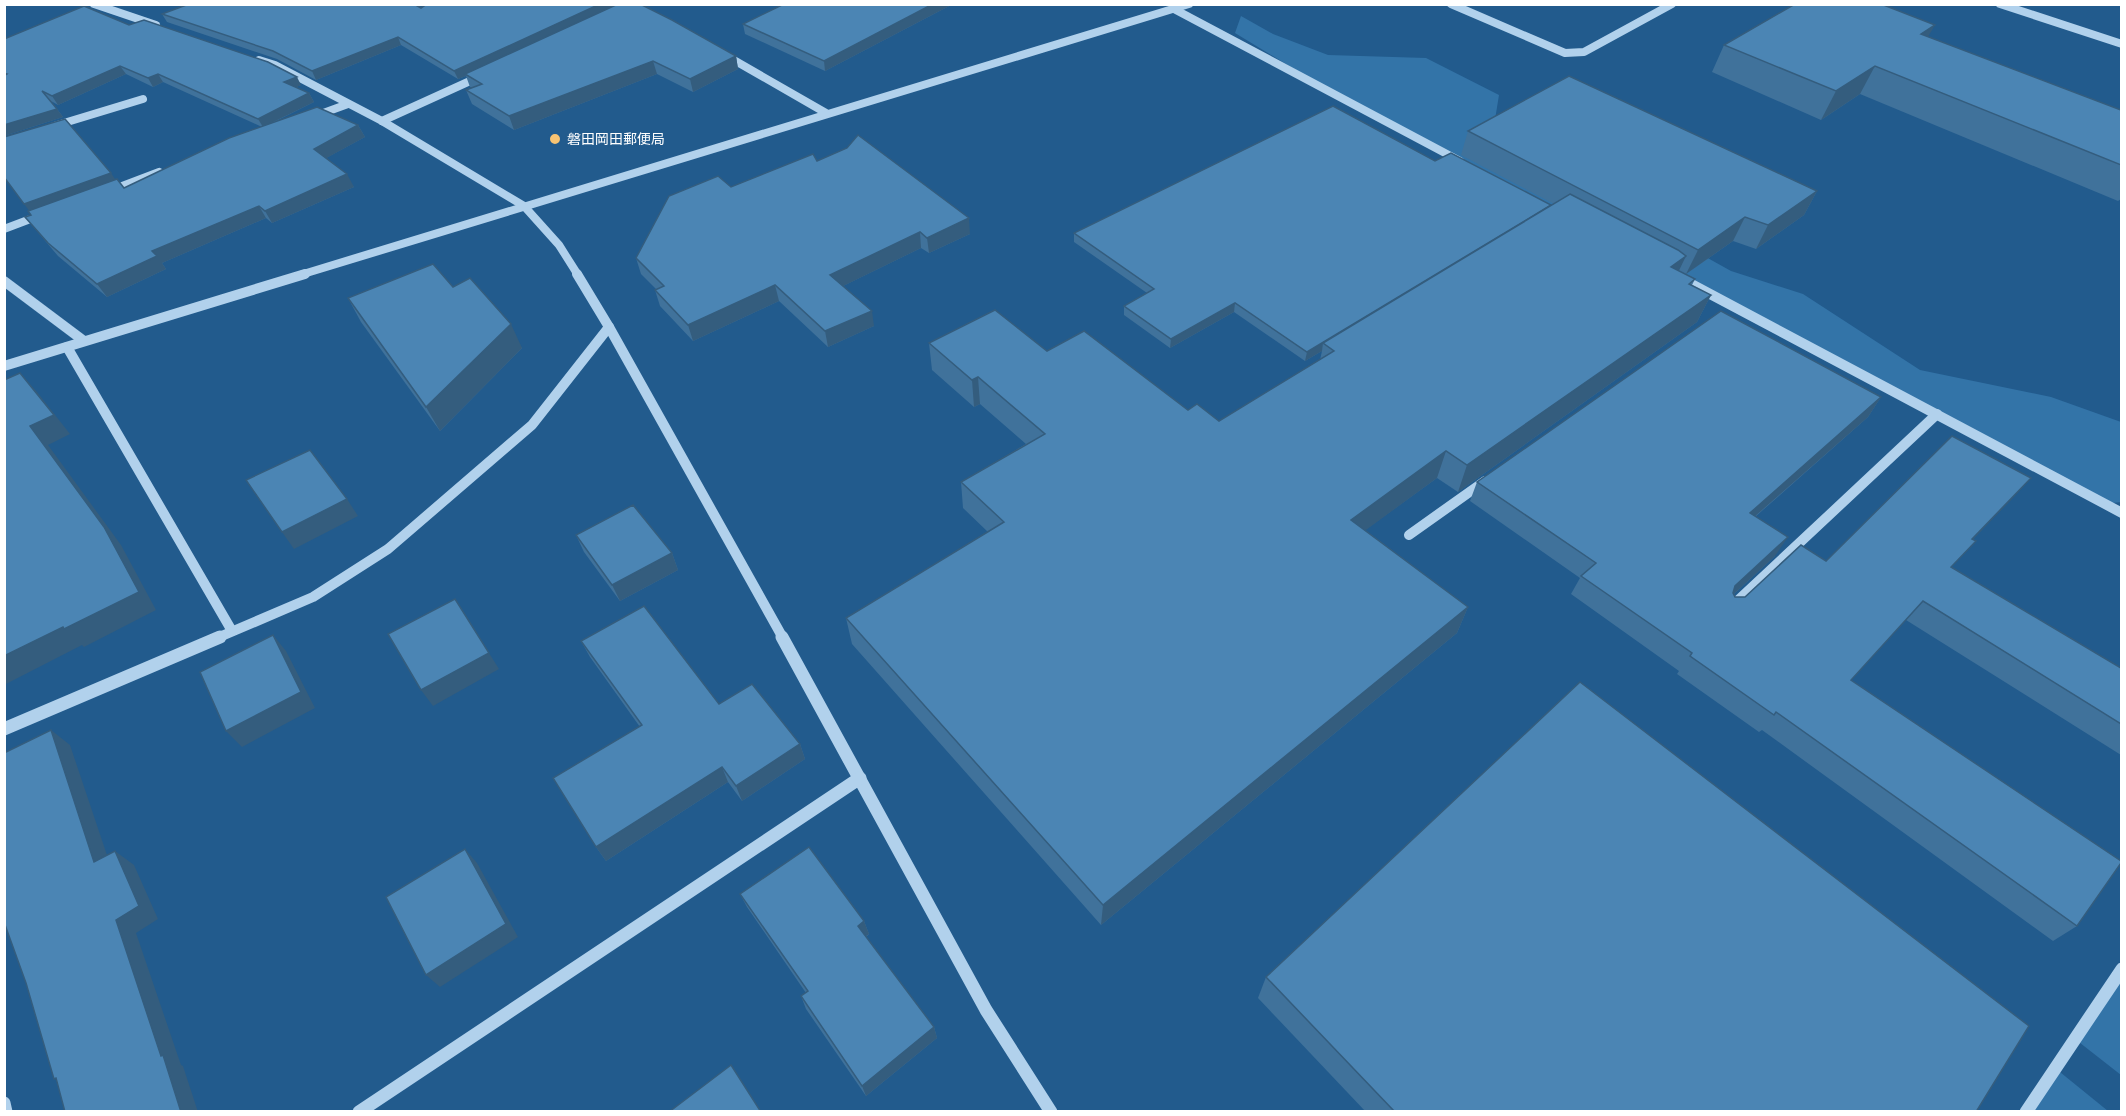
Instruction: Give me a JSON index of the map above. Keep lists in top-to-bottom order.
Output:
{
  "places": ["磐田岡田郵便局"]
}
